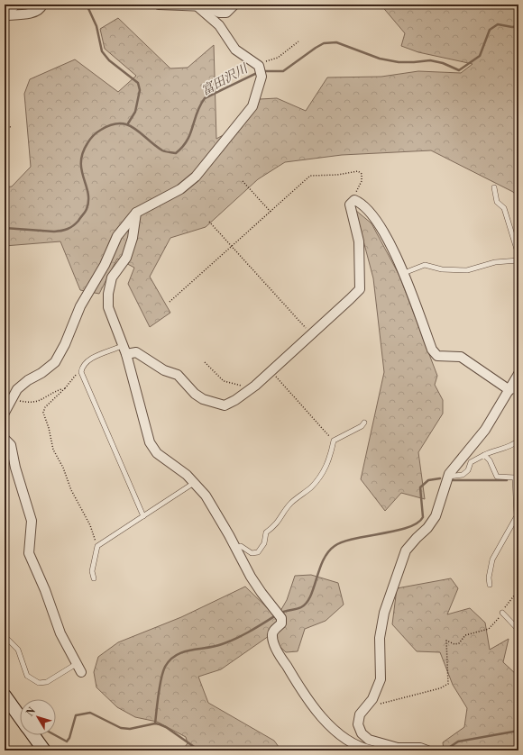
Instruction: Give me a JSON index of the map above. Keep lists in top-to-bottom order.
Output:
{
  "water": ["富田沢川"],
  "north": "top left"
}
